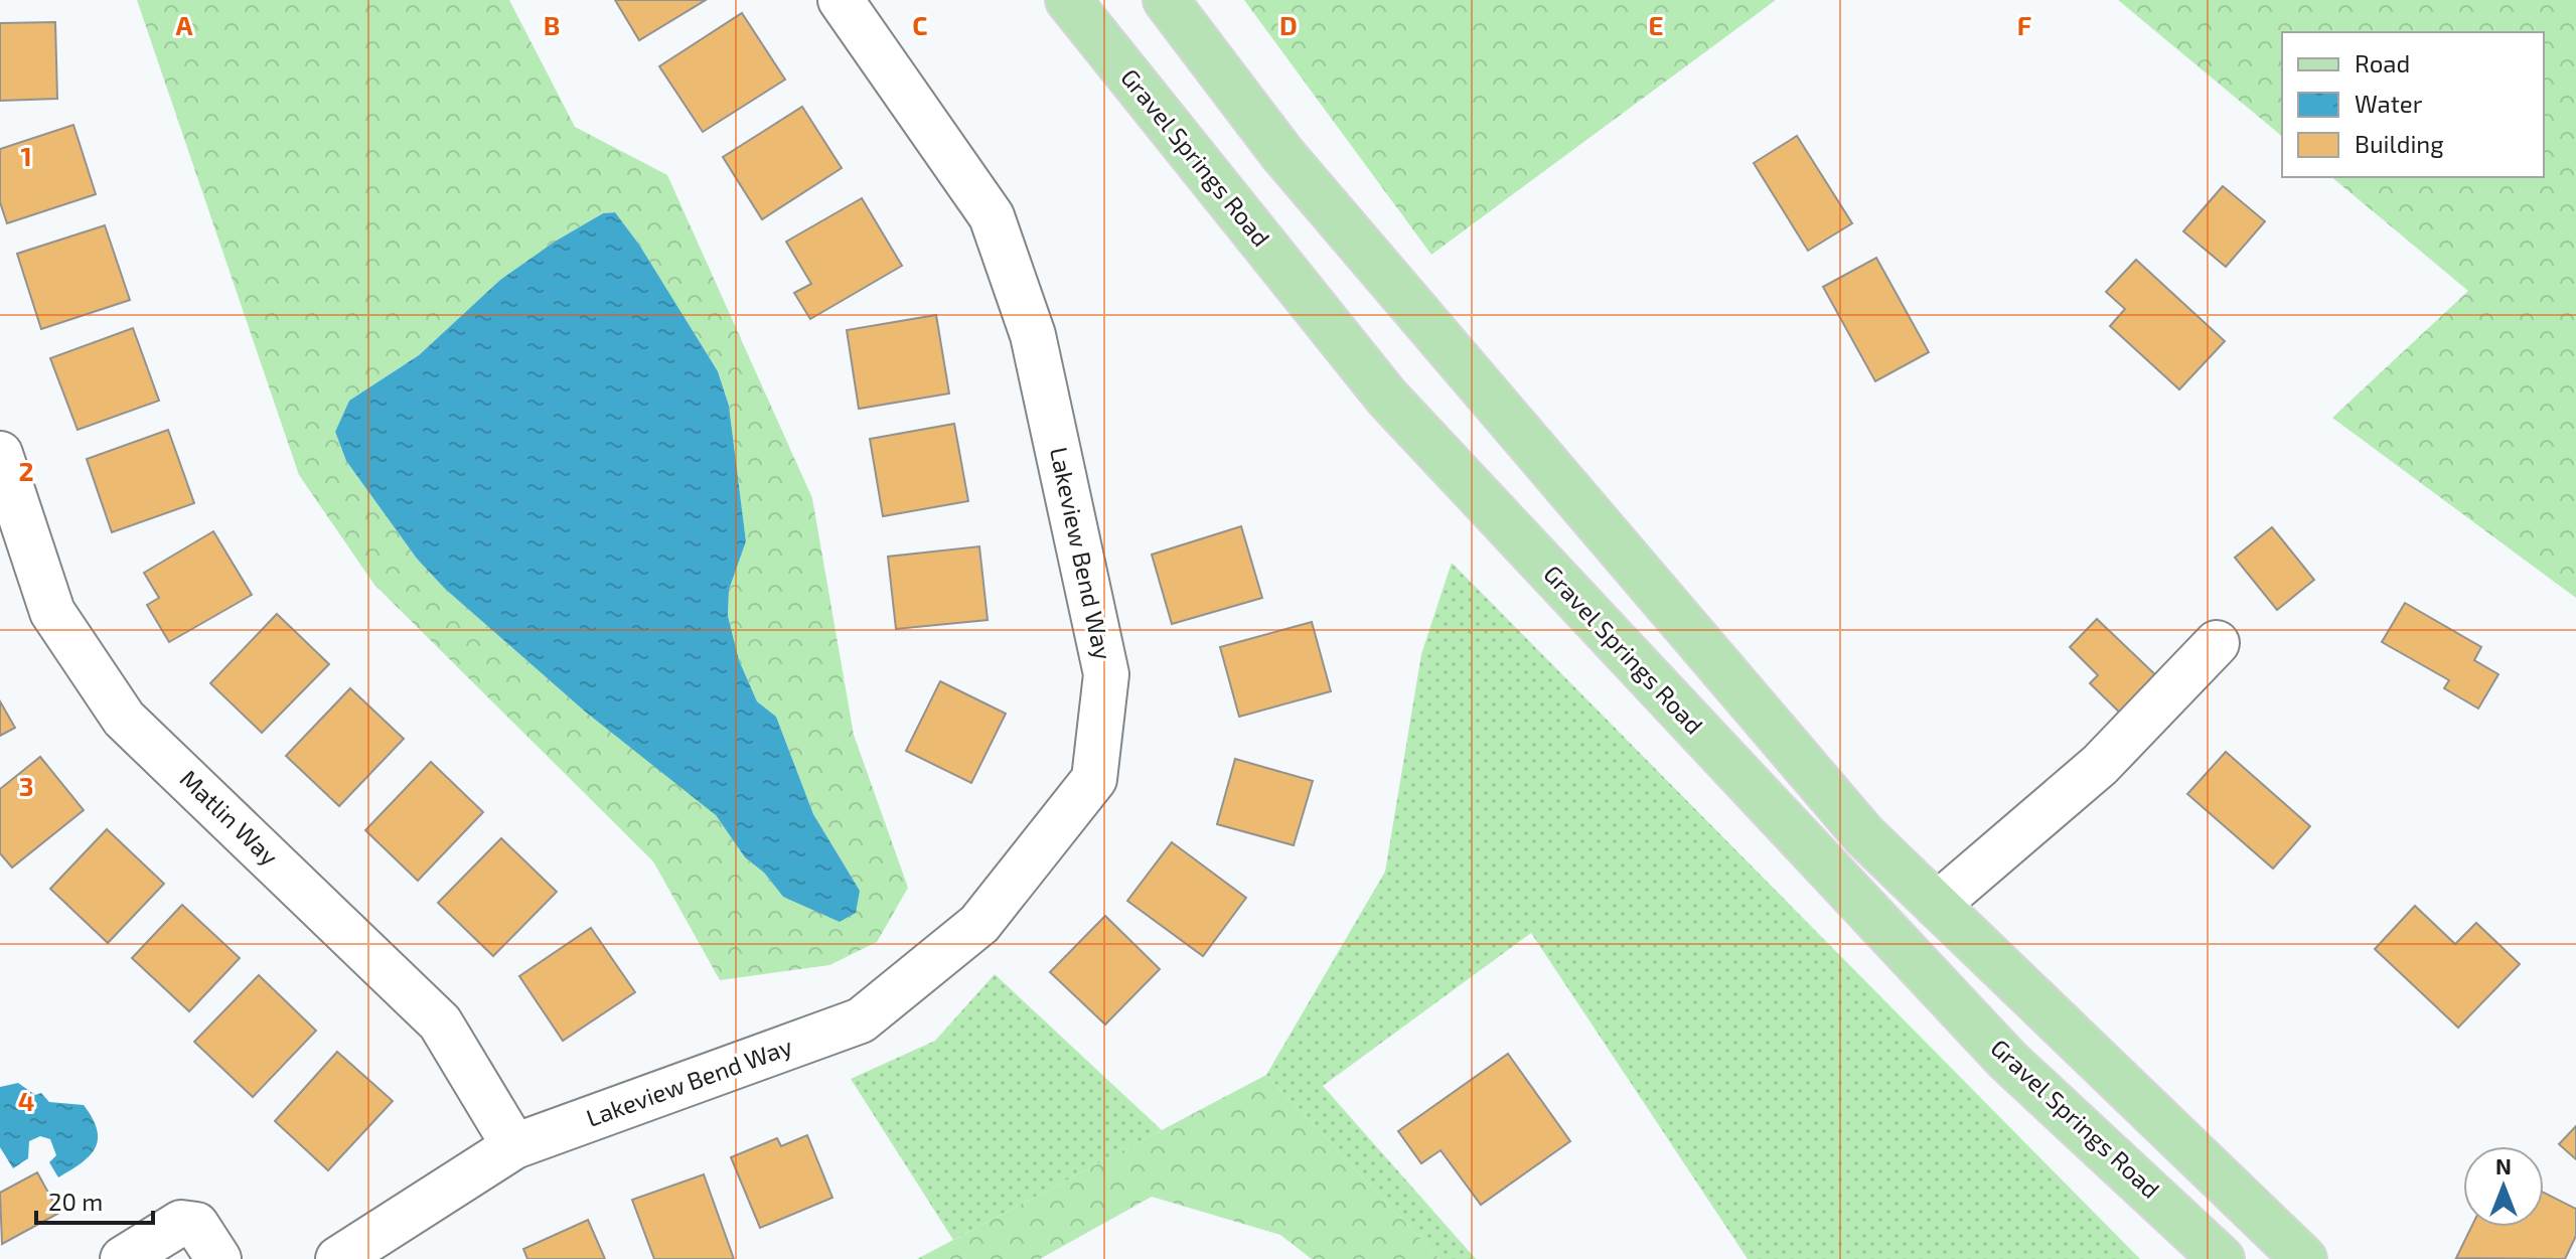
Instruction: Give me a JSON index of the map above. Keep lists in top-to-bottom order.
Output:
{
  "streets": {
    "main road": ["Gravel Springs Road"],
    "street": ["Lakeview Bend Way", "Matlin Way"]
  },
  "crossings": [
    ["Lakeview Bend Way", "Matlin Way"]
  ],
  "legend": ["Road", "Water", "Building"],
  "scale_bar": "20 m",
  "north": "top",
  "grid": {
    "columns": [
      "A",
      "B",
      "C",
      "D",
      "E",
      "F"
    ],
    "rows": [
      "1",
      "2",
      "3",
      "4"
    ]
  }
}
